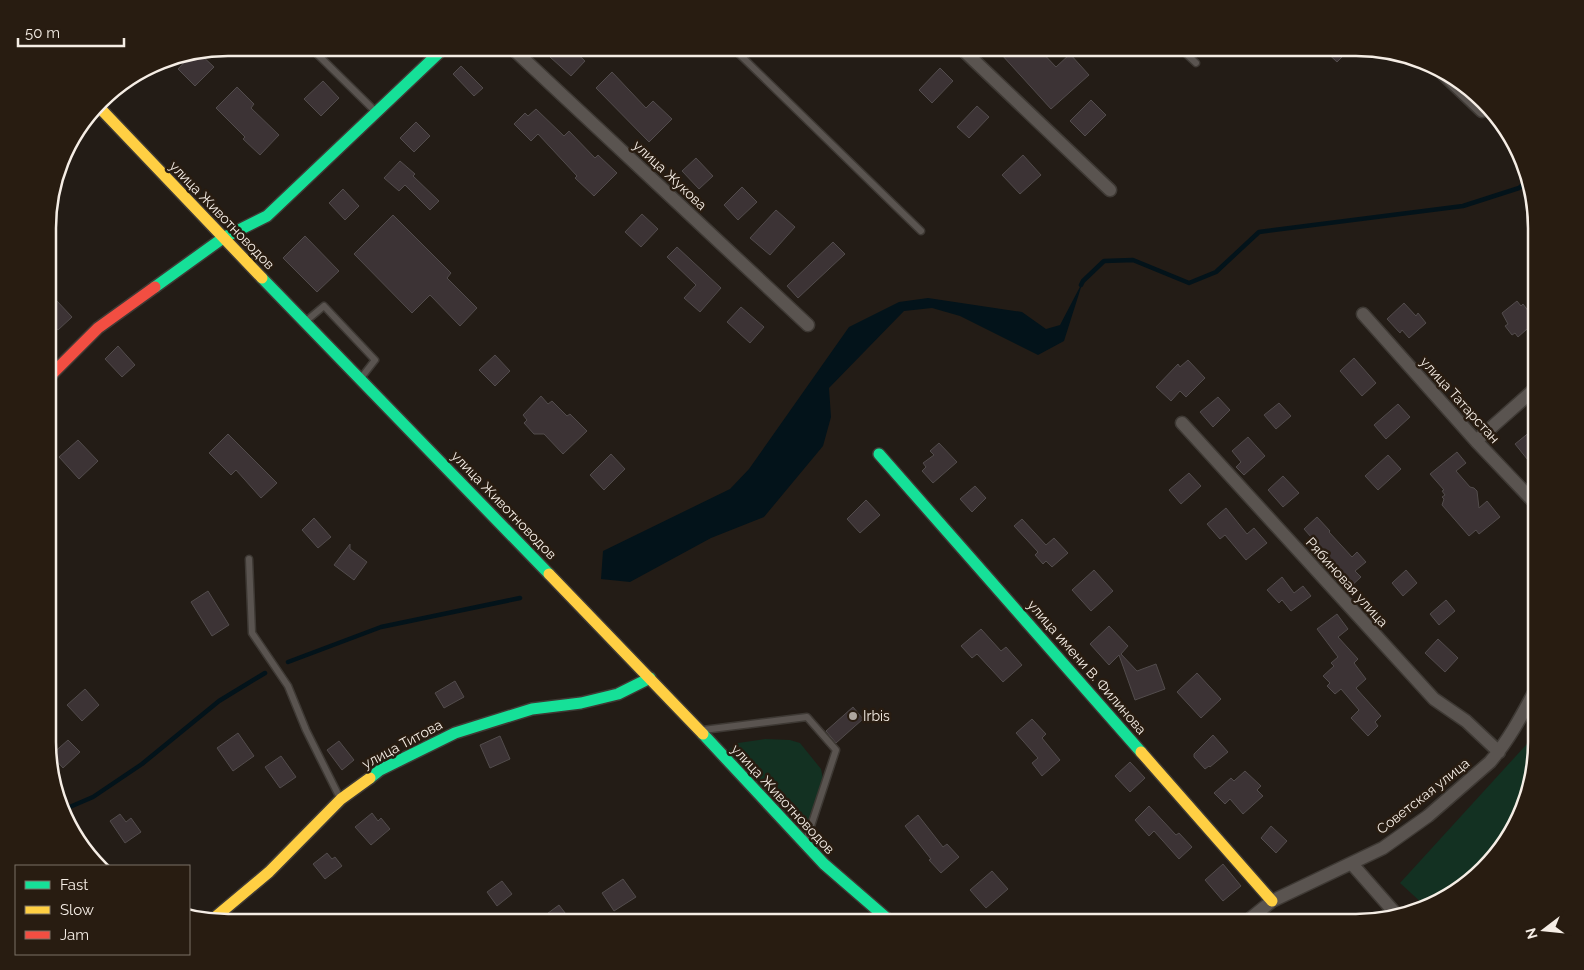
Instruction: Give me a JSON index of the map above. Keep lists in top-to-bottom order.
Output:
{
  "streets": {
    "street": [
      "улица Жукова",
      "улица Животноводов",
      "улица Татарстан",
      "Рябиновая улица",
      "улица имени В. Филинова",
      "улица Титова",
      "Советская улица"
    ]
  },
  "crossings": [
    ["улица Животноводов", "улица Титова"],
    ["Рябиновая улица", "Советская улица"],
    ["улица имени В. Филинова", "Советская улица"]
  ],
  "places": ["Irbis"],
  "legend": ["Fast", "Slow", "Jam"],
  "scale_bar": "50 m",
  "north": "left"
}
